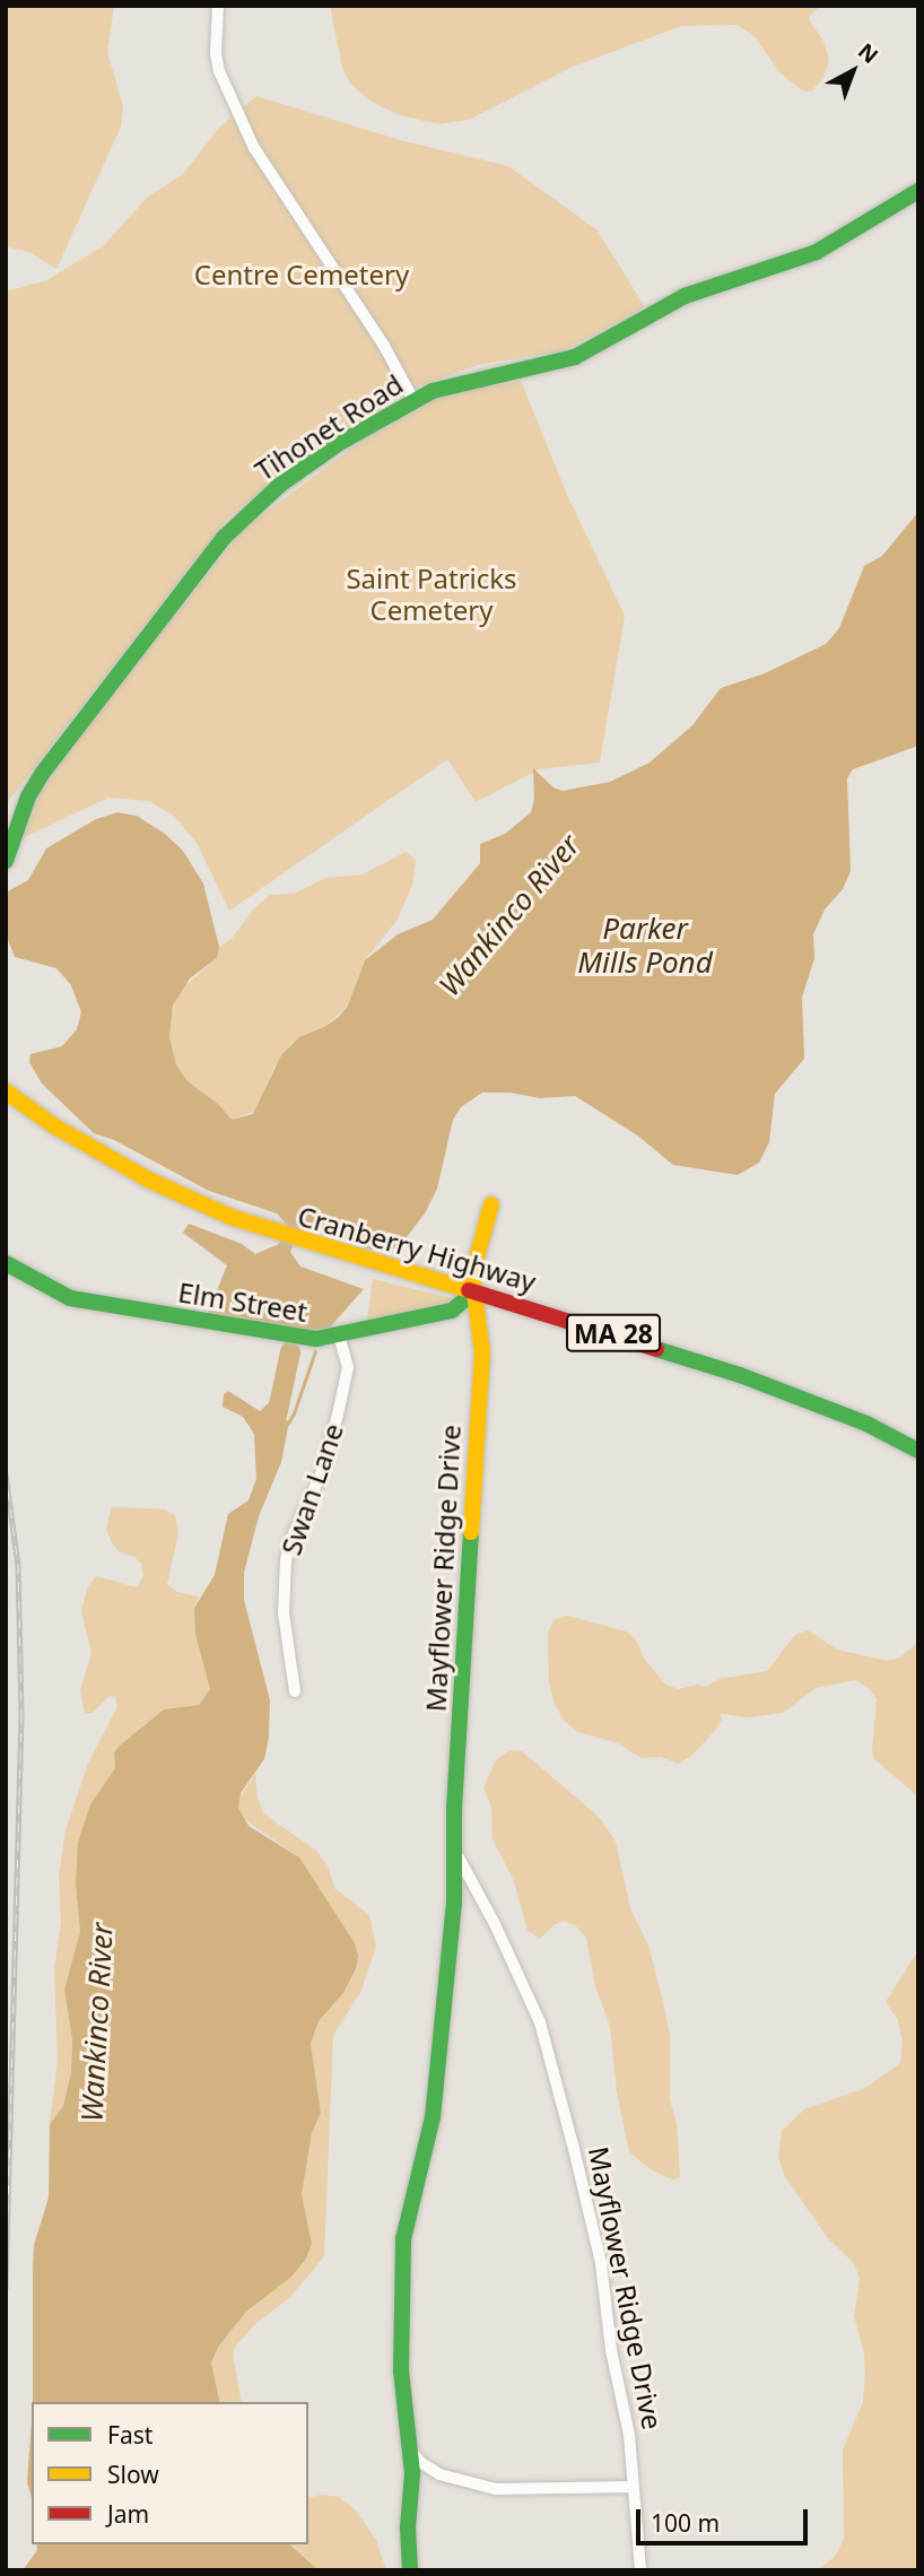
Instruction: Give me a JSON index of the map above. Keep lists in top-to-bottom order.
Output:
{
  "streets": {
    "street": [
      "Tihonet Road",
      "Cranberry Highway",
      "Elm Street",
      "MA 28",
      "Swan Lane",
      "Mayflower Ridge Drive"
    ]
  },
  "crossings": [
    ["Cranberry Highway", "Elm Street"],
    ["Cranberry Highway", "Mayflower Ridge Drive"],
    ["Elm Street", "Swan Lane"],
    ["Elm Street", "Mayflower Ridge Drive"]
  ],
  "water": ["Wankinco River", "Parker Mills Pond"],
  "parks": ["Centre Cemetery", "Saint Patricks Cemetery"],
  "legend": ["Fast", "Slow", "Jam"],
  "scale_bar": "100 m",
  "north": "top right"
}
